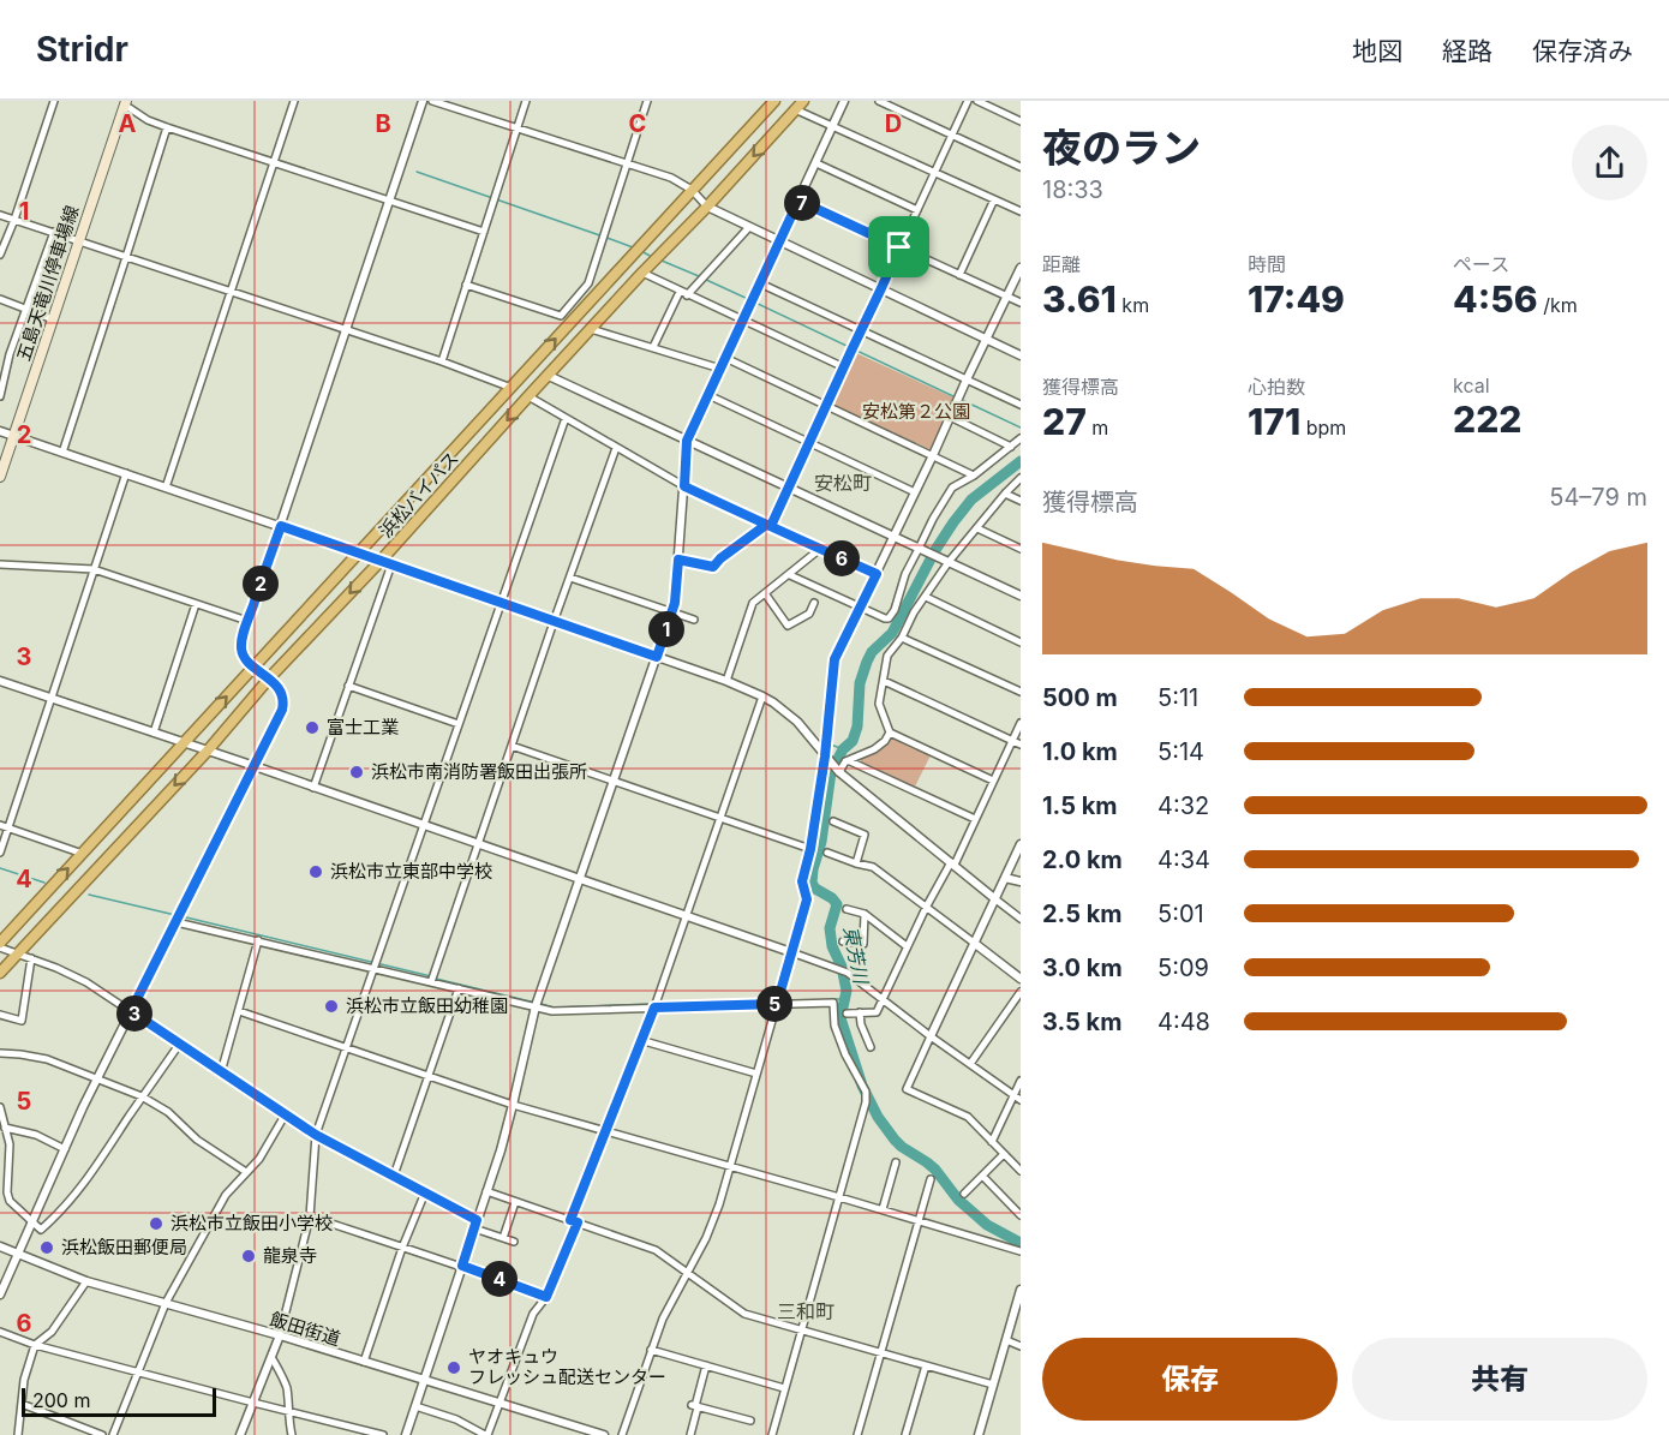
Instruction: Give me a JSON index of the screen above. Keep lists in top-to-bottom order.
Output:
{
  "streets": {
    "highway": ["浜松バイパス"],
    "main road": ["五島天竜川停車場線"],
    "street": ["飯田街道"]
  },
  "districts": ["安松町", "三和町"],
  "water": ["東芳川"],
  "parks": ["安松第２公園"],
  "places": [
    "富士工業",
    "浜松市南消防署飯田出張所",
    "浜松市立東部中学校",
    "浜松市立飯田幼稚園",
    "浜松市立飯田小学校",
    "浜松飯田郵便局",
    "龍泉寺",
    "ヤオキュウ フレッシュ配送センター"
  ],
  "scale_bar": "200 m",
  "page": {
    "header": "Stridr",
    "nav": ["地図", "経路", "保存済み"],
    "heading": ["夜のラン", "18:33"],
    "pins": [
      "7",
      "6",
      "2",
      "1",
      "5",
      "3",
      "4"
    ],
    "stats": [
      ["距離", "3.61 km"],
      ["時間", "17:49"],
      ["ペース", "4:56 /km"],
      ["獲得標高", "27 m"],
      ["心拍数", "171 bpm"],
      ["kcal", "222"]
    ],
    "chart": ["獲得標高", "54–79 m"],
    "list": [
      {
        "name": "500 m",
        "note": "5:11"
      },
      {
        "name": "1.0 km",
        "note": "5:14"
      },
      {
        "name": "1.5 km",
        "note": "4:32"
      },
      {
        "name": "2.0 km",
        "note": "4:34"
      },
      {
        "name": "2.5 km",
        "note": "5:01"
      },
      {
        "name": "3.0 km",
        "note": "5:09"
      },
      {
        "name": "3.5 km",
        "note": "4:48"
      }
    ],
    "buttons": ["保存", "共有"],
    "scale": "200 m"
  },
  "grid": {
    "columns": [
      "A",
      "B",
      "C",
      "D"
    ],
    "rows": [
      "1",
      "2",
      "3",
      "4",
      "5",
      "6"
    ]
  }
}
